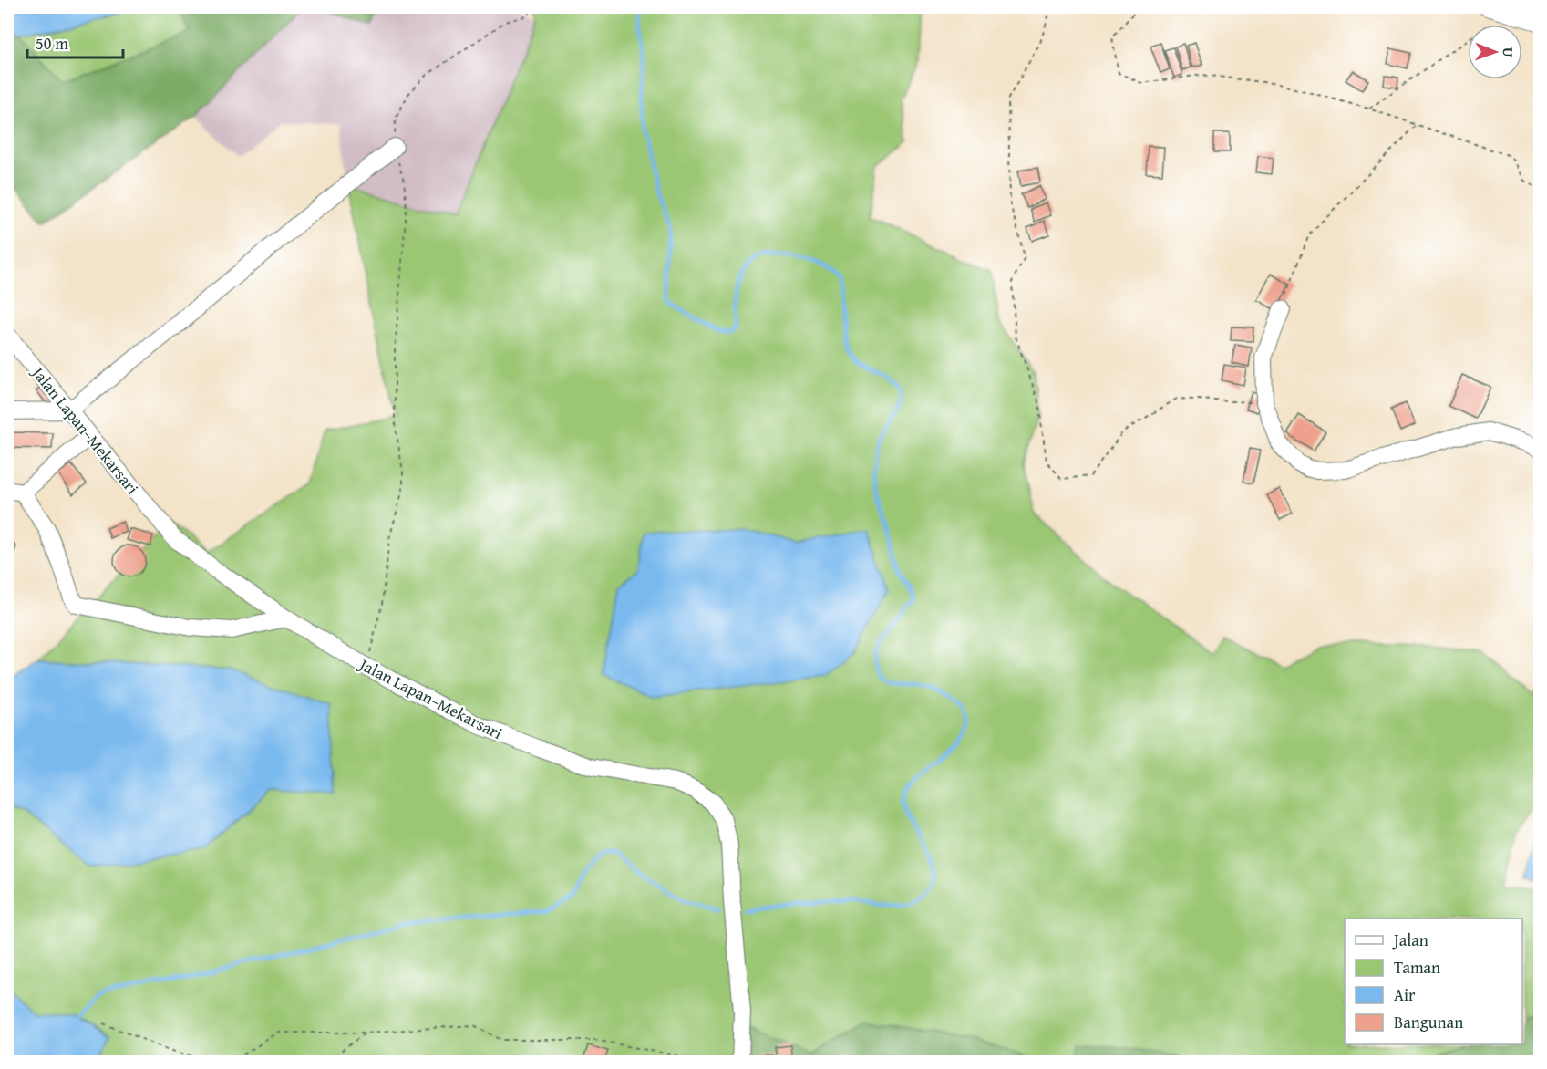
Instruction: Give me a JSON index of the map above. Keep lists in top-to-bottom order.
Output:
{
  "streets": {
    "street": ["Jalan Lapan–Mekarsari"]
  },
  "legend": [
    "Jalan",
    "Taman",
    "Air",
    "Bangunan"
  ],
  "scale_bar": "50 m",
  "north": "right"
}
